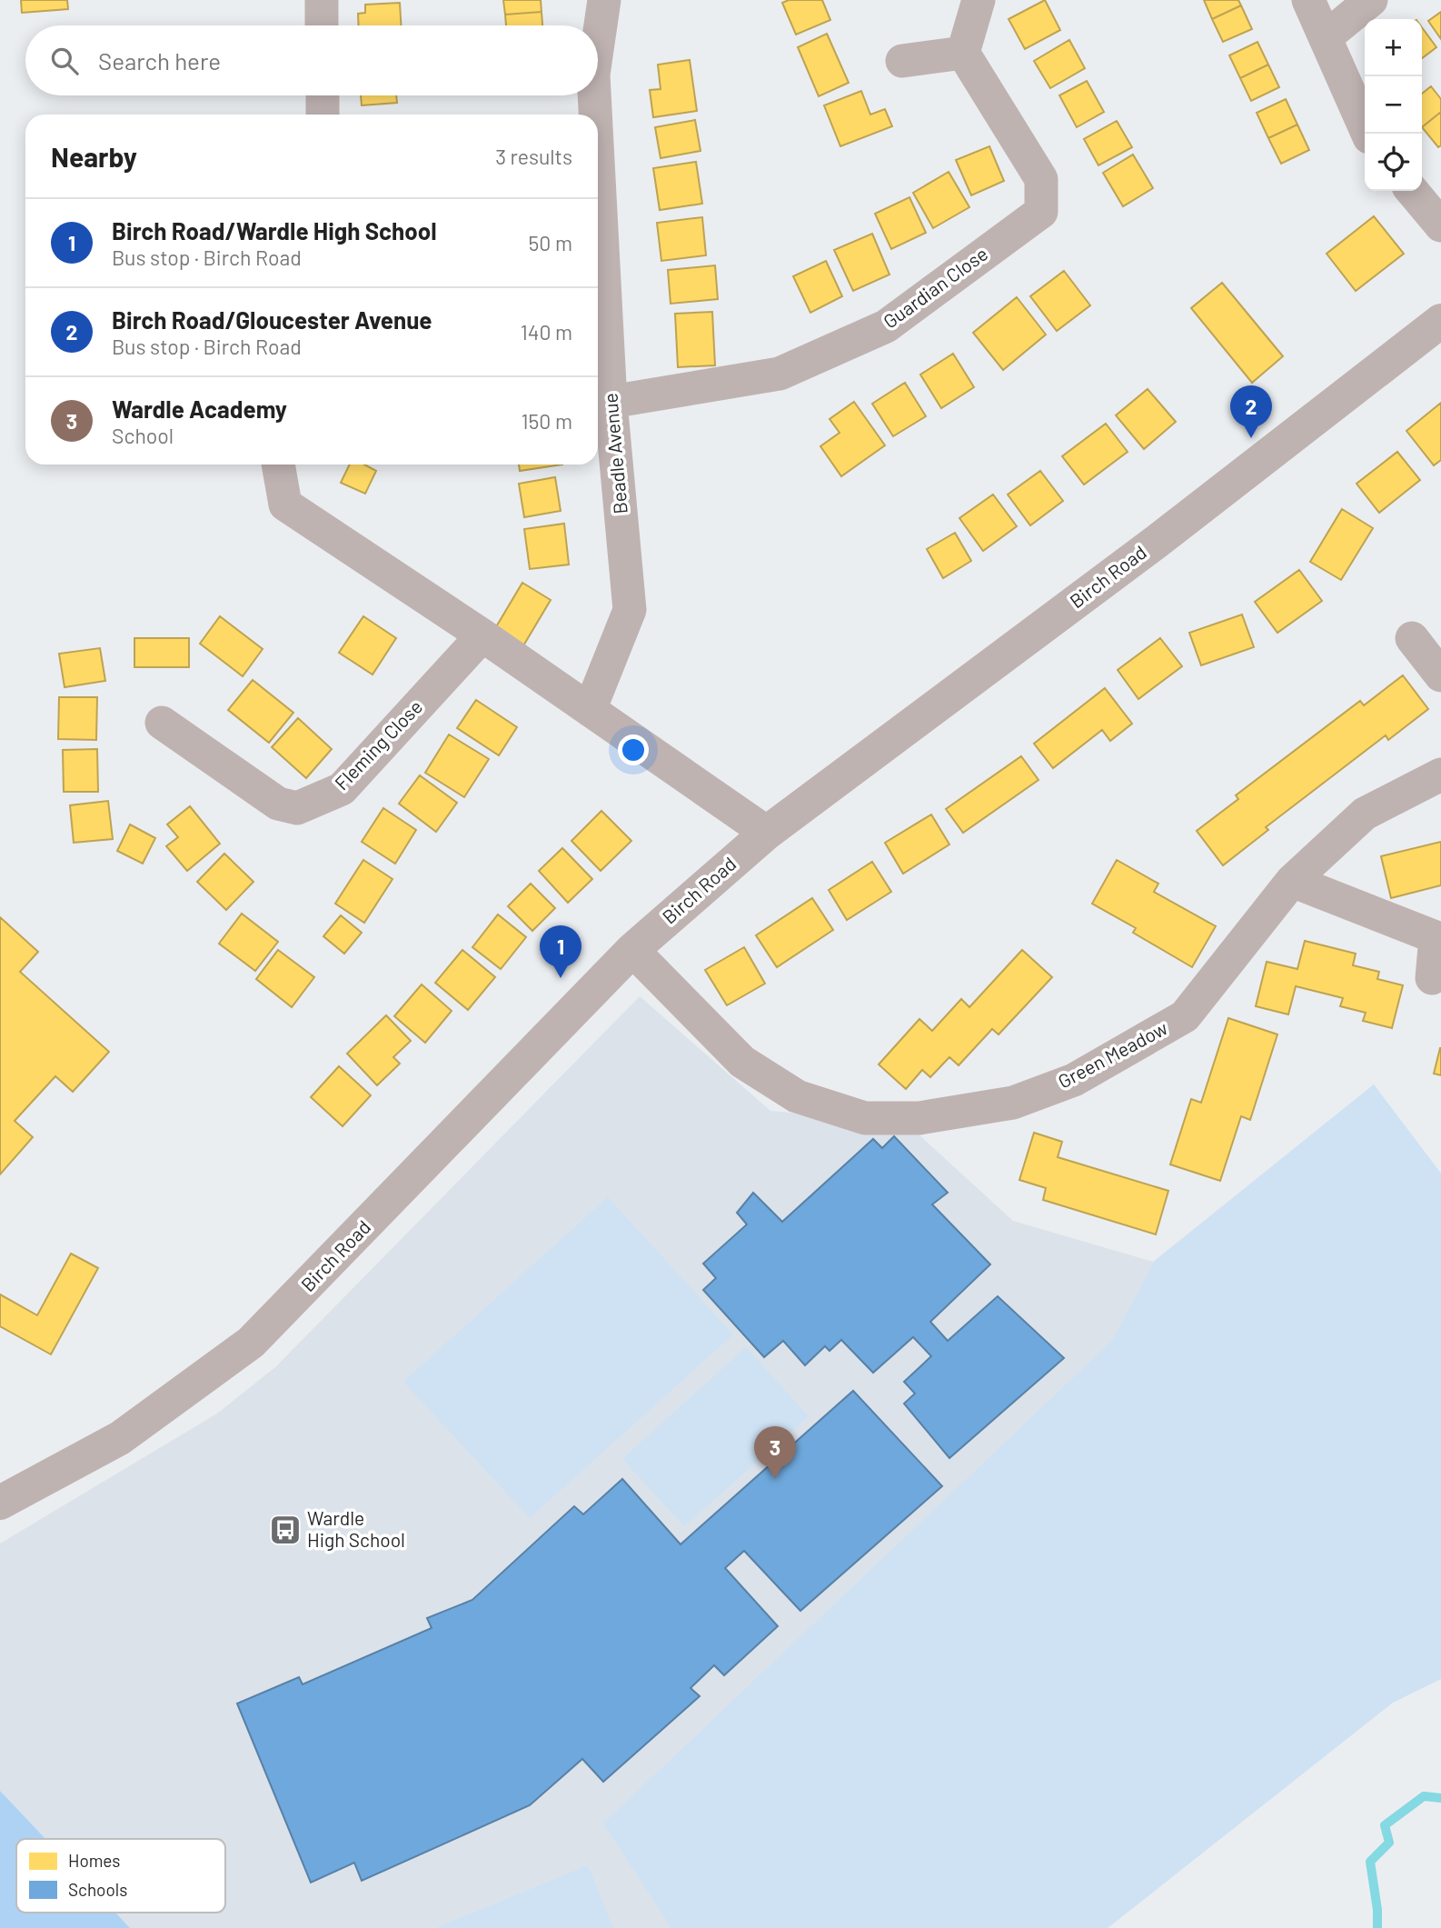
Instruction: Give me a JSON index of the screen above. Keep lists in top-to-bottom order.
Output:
{
  "streets": {
    "street": [
      "Guardian Close",
      "Beadle Avenue",
      "Birch Road",
      "Fleming Close",
      "Green Meadow"
    ]
  },
  "crossings": [
    ["Guardian Close", "Beadle Avenue"],
    ["Birch Road", "Green Meadow"]
  ],
  "places": {
    "bus stop": ["Wardle High School"]
  },
  "legend": ["Homes", "Schools"],
  "page": {
    "map_buttons": ["+", "−"],
    "search": "Search here",
    "heading": ["Nearby", "3 results"],
    "list": [
      {
        "mark": "1",
        "name": "Birch Road/Wardle High School",
        "note": "Bus stop · Birch Road",
        "value": "50 m"
      },
      {
        "mark": "2",
        "name": "Birch Road/Gloucester Avenue",
        "note": "Bus stop · Birch Road",
        "value": "140 m"
      },
      {
        "mark": "3",
        "name": "Wardle Academy",
        "note": "School",
        "value": "150 m"
      }
    ],
    "pins": ["2", "1", "3"]
  }
}
